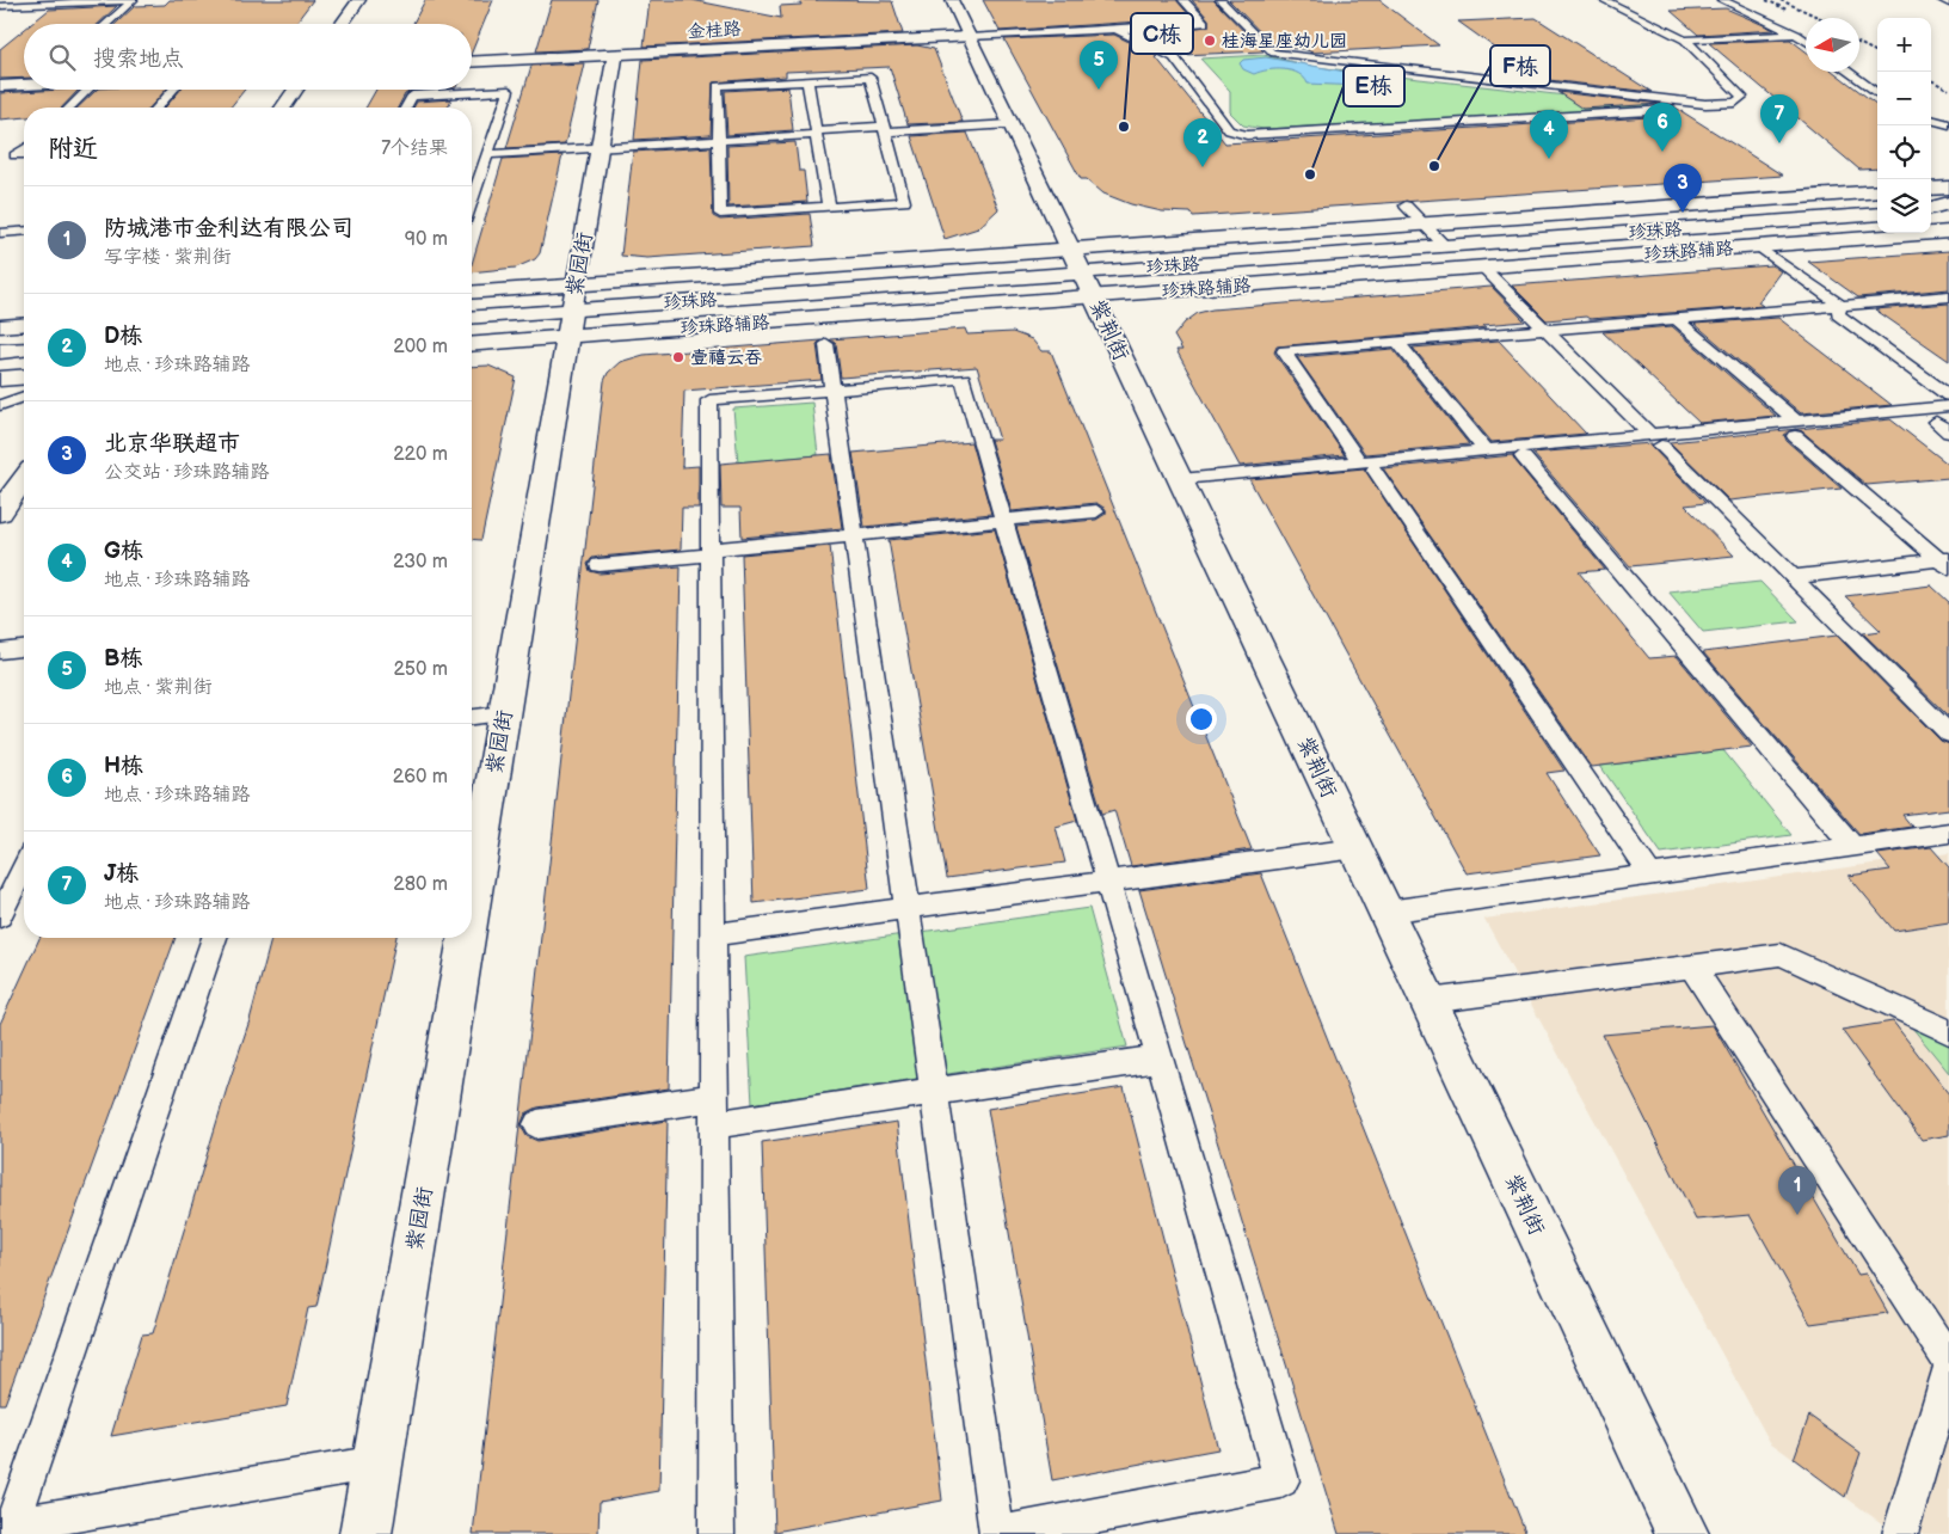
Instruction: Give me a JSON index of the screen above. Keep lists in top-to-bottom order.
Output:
{
  "streets": {
    "street": [
      "金桂路",
      "珍珠路",
      "珍珠路辅路",
      "紫园街",
      "紫荆街"
    ]
  },
  "crossings": [
    ["金桂路", "紫园街"],
    ["金桂路", "紫荆街"],
    ["珍珠路", "珍珠路辅路"],
    ["珍珠路", "紫荆街"],
    ["珍珠路辅路", "紫园街"],
    ["珍珠路辅路", "紫荆街"]
  ],
  "places": [
    "桂海星座幼儿园",
    "C栋",
    "F栋",
    "E栋",
    "壹禧云吞"
  ],
  "north": "left",
  "page": {
    "map_buttons": ["+", "−"],
    "search": "搜索地点",
    "pins": [
      "5",
      "7",
      "6",
      "4",
      "2",
      "3",
      "1"
    ],
    "heading": ["附近", "7个结果"],
    "list": [
      {
        "mark": "1",
        "name": "防城港市金利达有限公司",
        "note": "写字楼 · 紫荆街",
        "value": "90 m"
      },
      {
        "mark": "2",
        "name": "D栋",
        "note": "地点 · 珍珠路辅路",
        "value": "200 m"
      },
      {
        "mark": "3",
        "name": "北京华联超巿",
        "note": "公交站 · 珍珠路辅路",
        "value": "220 m"
      },
      {
        "mark": "4",
        "name": "G栋",
        "note": "地点 · 珍珠路辅路",
        "value": "230 m"
      },
      {
        "mark": "5",
        "name": "B栋",
        "note": "地点 · 紫荆街",
        "value": "250 m"
      },
      {
        "mark": "6",
        "name": "H栋",
        "note": "地点 · 珍珠路辅路",
        "value": "260 m"
      },
      {
        "mark": "7",
        "name": "J栋",
        "note": "地点 · 珍珠路辅路",
        "value": "280 m"
      }
    ]
  }
}
